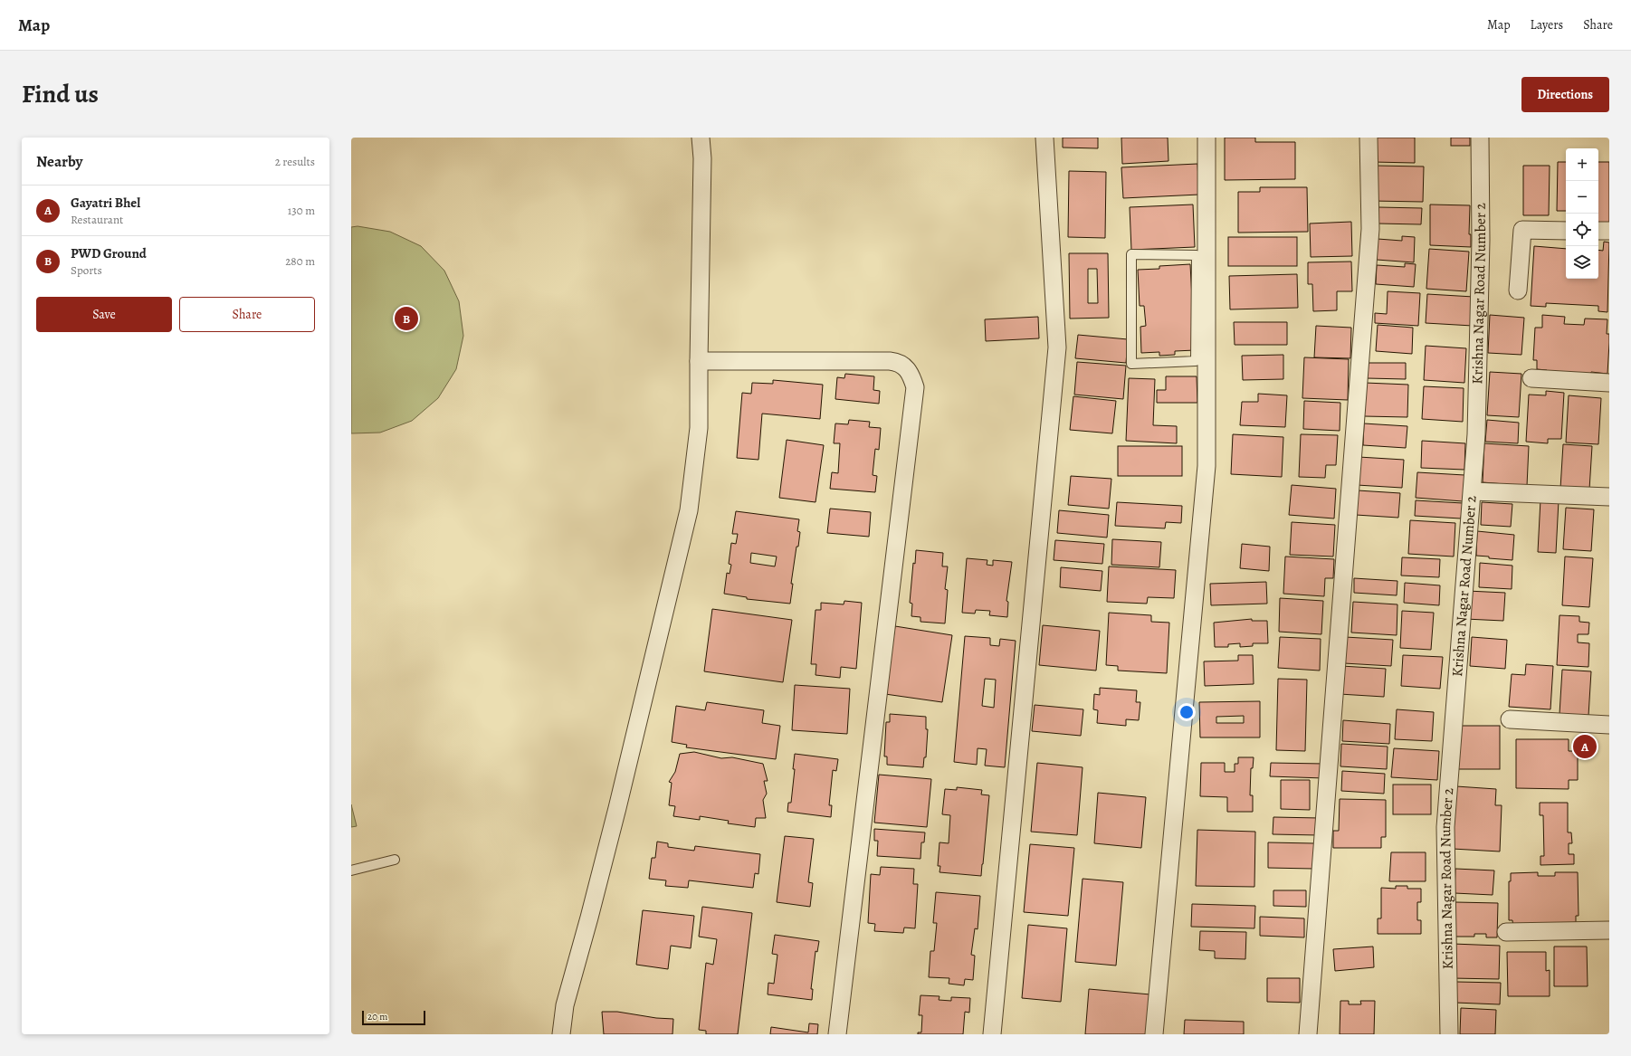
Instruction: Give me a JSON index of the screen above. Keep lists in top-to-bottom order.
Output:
{
  "streets": {
    "street": ["Krishna Nagar Road Number 2"]
  },
  "scale_bar": "20 m",
  "page": {
    "header": "Map",
    "nav": ["Map", "Layers", "Share"],
    "title": "Find us",
    "buttons": [
      "Directions",
      ["Save", "Share"]
    ],
    "heading": ["Nearby", "2 results"],
    "map_buttons": ["+", "−"],
    "list": [
      {
        "mark": "A",
        "name": "Gayatri Bhel",
        "note": "Restaurant",
        "value": "130 m"
      },
      {
        "mark": "B",
        "name": "PWD Ground",
        "note": "Sports",
        "value": "280 m"
      }
    ],
    "pins": ["B", "A"],
    "scale": "20 m"
  }
}
